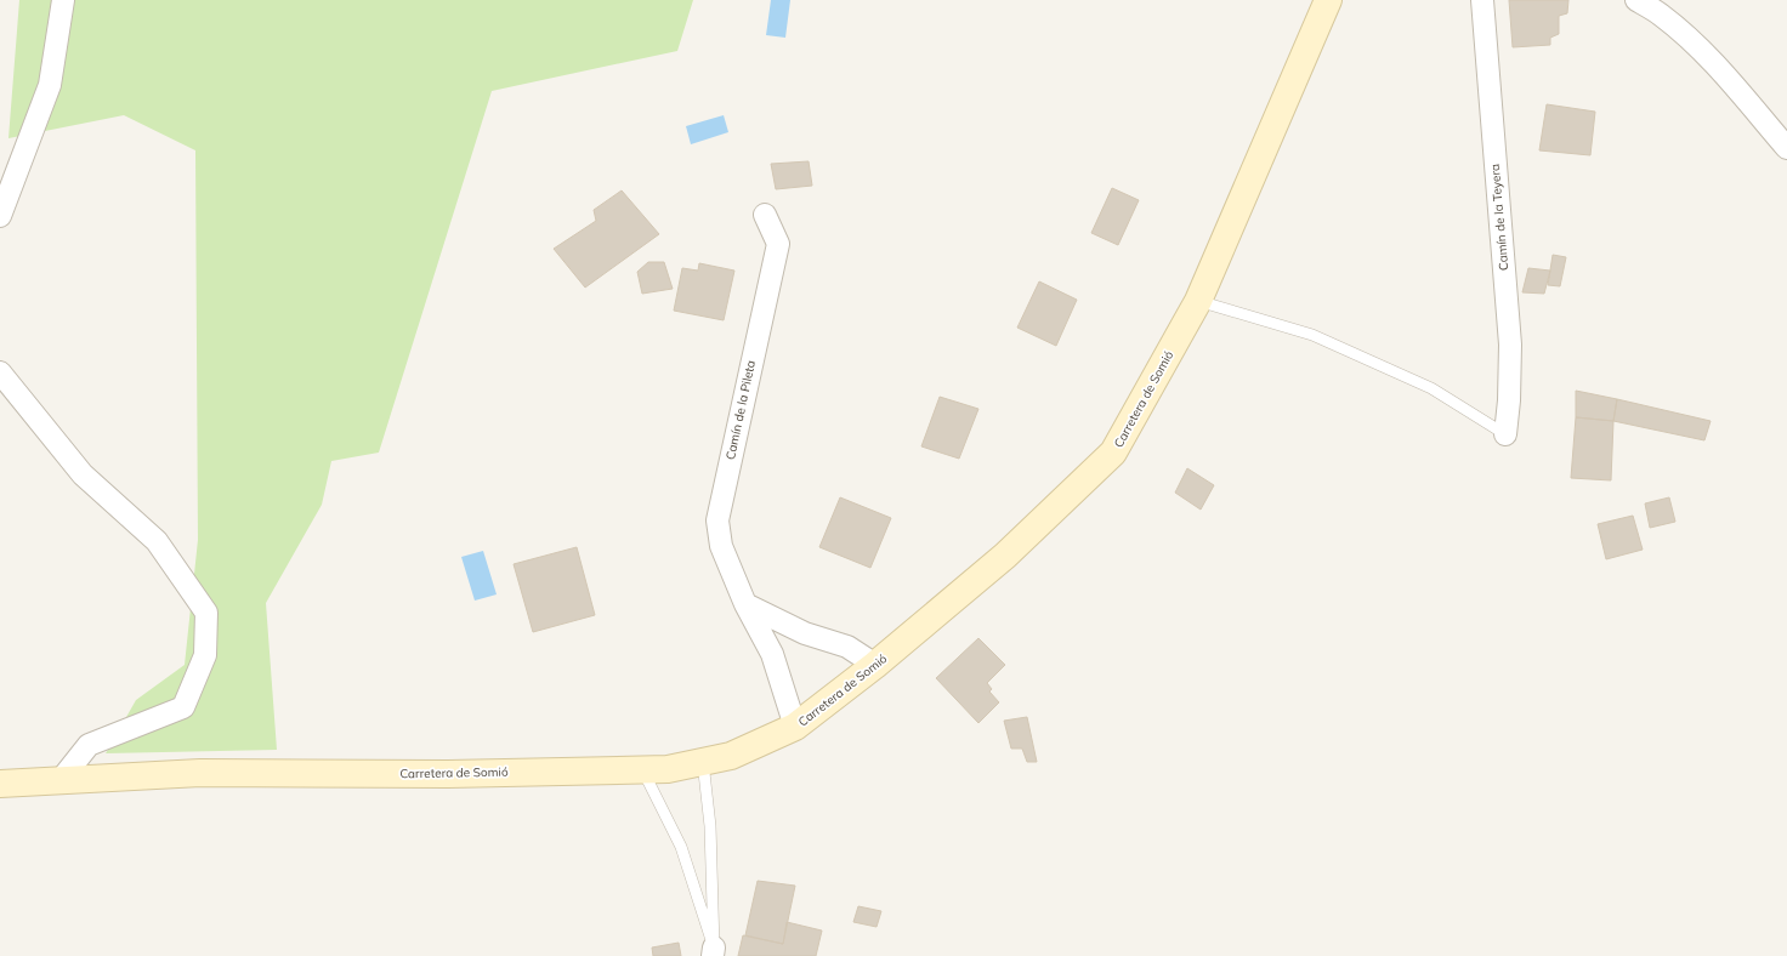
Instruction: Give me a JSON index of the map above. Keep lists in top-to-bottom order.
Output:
{
  "streets": {
    "street": ["Camín de la Teyera", "Carretera de Somió", "Camín de la Pileta"]
  },
  "crossings": [
    ["Carretera de Somió", "Camín de la Pileta"]
  ]
}
